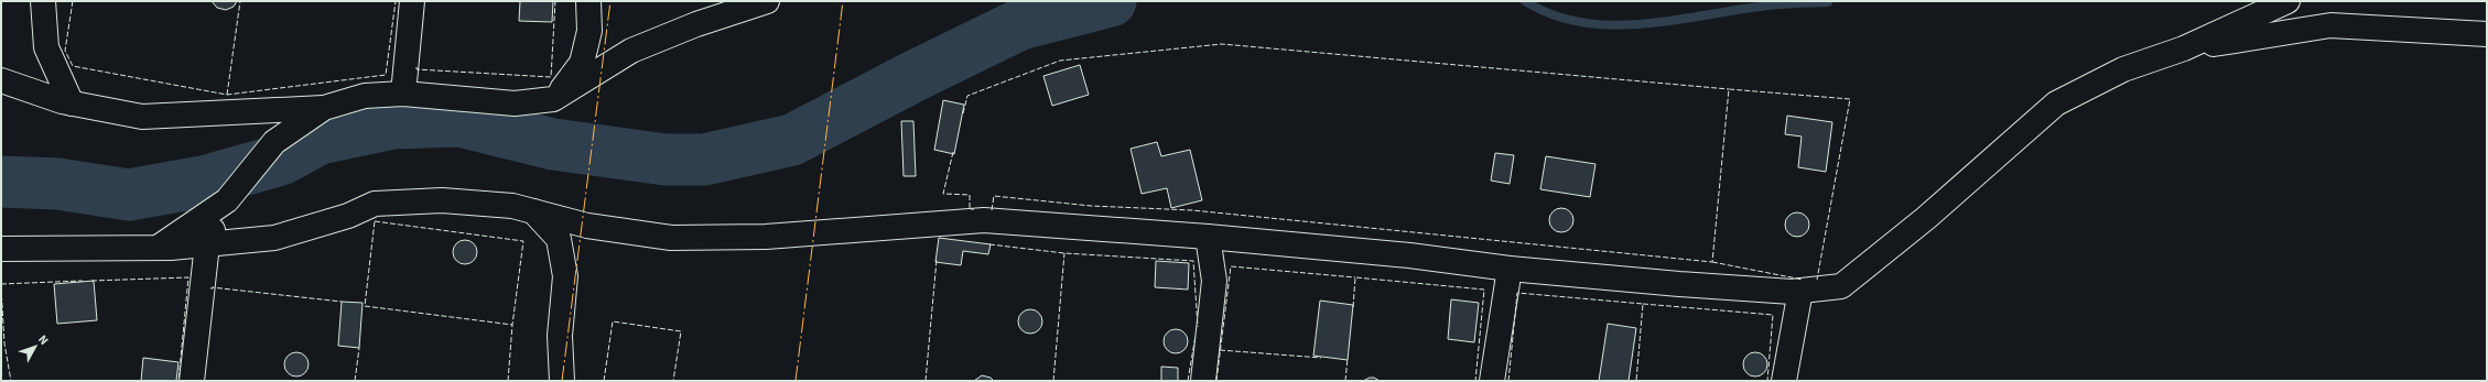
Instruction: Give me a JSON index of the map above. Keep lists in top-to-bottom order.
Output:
{
  "north": "top right"
}
